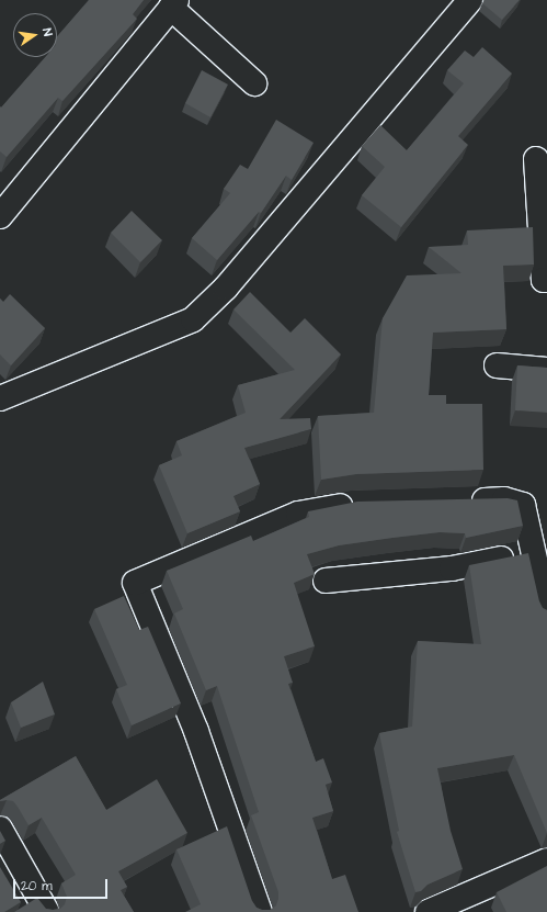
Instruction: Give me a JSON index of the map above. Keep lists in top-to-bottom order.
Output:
{
  "scale_bar": "20 m",
  "north": "right"
}
